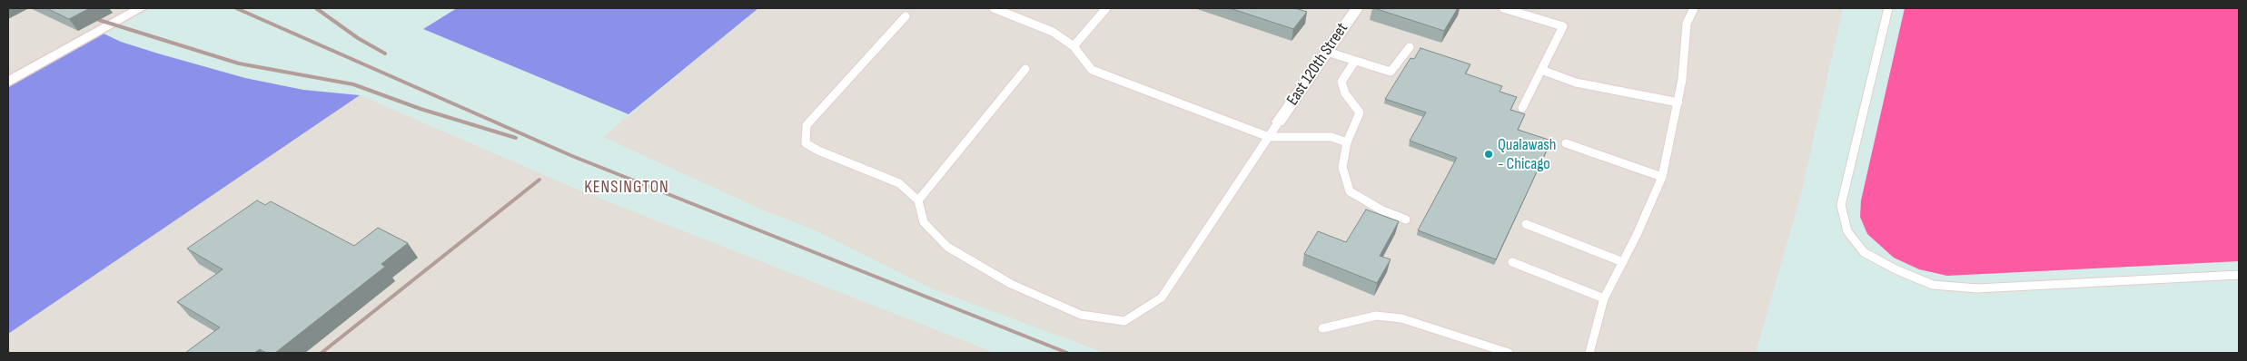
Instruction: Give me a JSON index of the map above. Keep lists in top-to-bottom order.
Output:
{
  "streets": {
    "street": ["East 120th Street"]
  },
  "districts": ["KENSINGTON"],
  "places": ["Qualawash - Chicago"]
}
